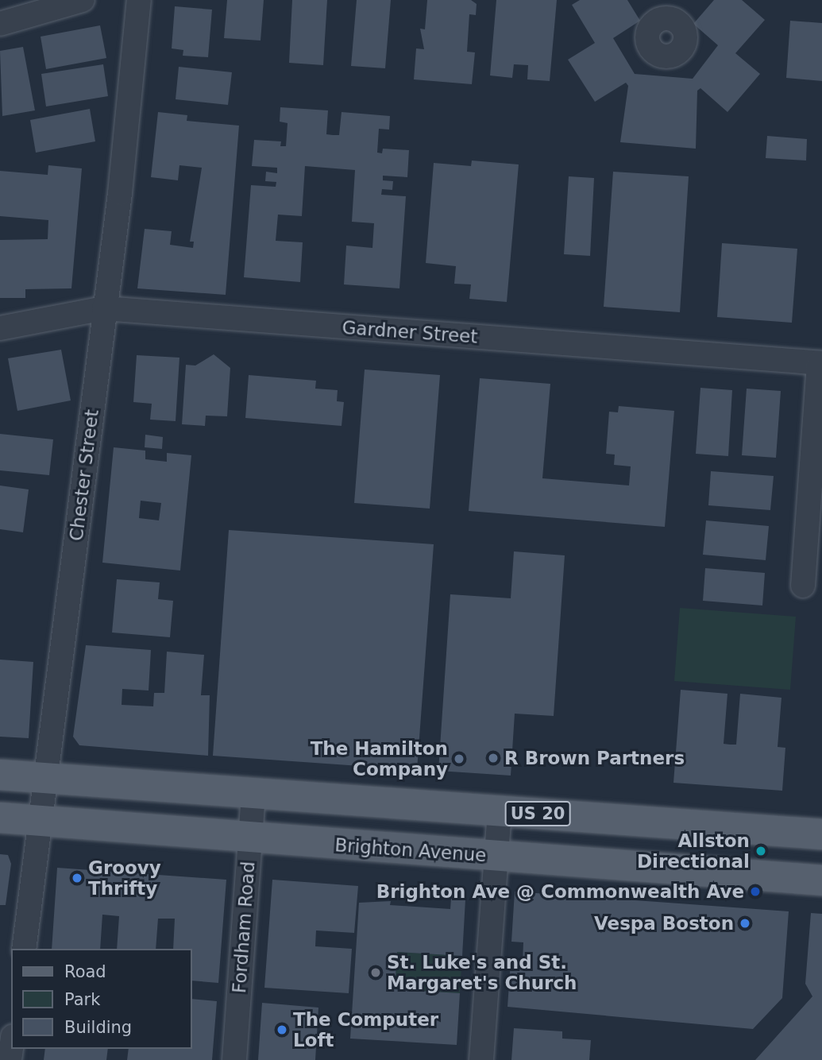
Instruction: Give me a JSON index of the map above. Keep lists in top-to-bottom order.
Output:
{
  "streets": {
    "main road": ["US 20", "Brighton Avenue"],
    "street": ["Gardner Street", "Chester Street", "Fordham Road"]
  },
  "crossings": [
    ["Gardner Street", "Chester Street"],
    ["Chester Street", "US 20"],
    ["Chester Street", "Brighton Avenue"],
    ["US 20", "Fordham Road"],
    ["Brighton Avenue", "Fordham Road"]
  ],
  "places": [
    "R Brown Partners",
    "The Hamilton Company",
    "Allston Directional",
    "Groovy Thrifty",
    "Brighton Ave @ Commonwealth Ave",
    "Vespa Boston",
    "St. Luke's and St. Margaret's Church",
    "The Computer Loft"
  ],
  "legend": ["Road", "Park", "Building"]
}
